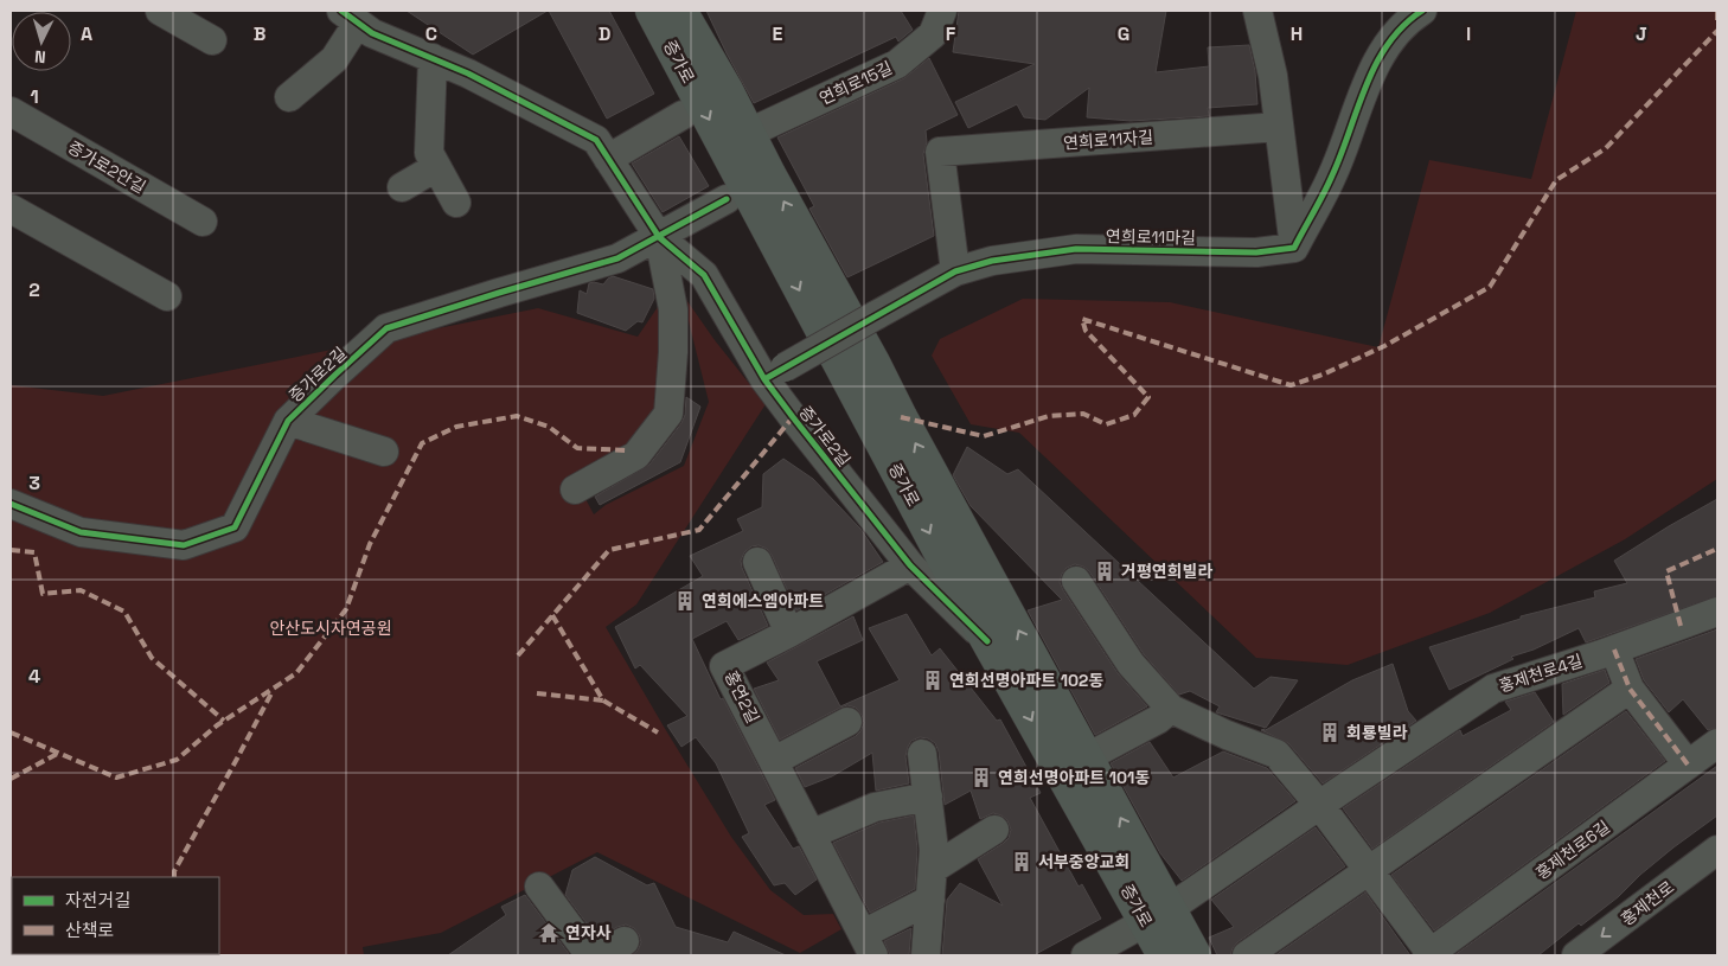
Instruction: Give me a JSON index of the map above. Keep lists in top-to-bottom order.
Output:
{
  "streets": {
    "main road": ["증가로"],
    "street": [
      "연희로15길",
      "연희로11자길",
      "증가로2안길",
      "연희로11마길",
      "증가로2길",
      "홍제천로4길",
      "홍연2길",
      "홍제천로6길",
      "홍제천로"
    ]
  },
  "crossings": [
    ["증가로", "연희로15길"],
    ["증가로", "증가로2길"],
    ["증가로", "홍제천로4길"],
    ["연희로11자길", "연희로11마길"],
    ["연희로11마길", "증가로2길"],
    ["증가로2길", "홍연2길"]
  ],
  "parks": ["안산도시자연공원"],
  "places": {
    "building": [
      "거평연희빌라",
      "연희에스엠아파트",
      "연희선명아파트 102동",
      "회룡빌라",
      "연희선명아파트 101동",
      "서부중앙교회"
    ],
    "temple": ["연자사"]
  },
  "legend": ["자전거길", "산책로"],
  "north": "bottom",
  "grid": {
    "columns": [
      "A",
      "B",
      "C",
      "D",
      "E",
      "F",
      "G",
      "H",
      "I",
      "J"
    ],
    "rows": [
      "1",
      "2",
      "3",
      "4"
    ]
  }
}
